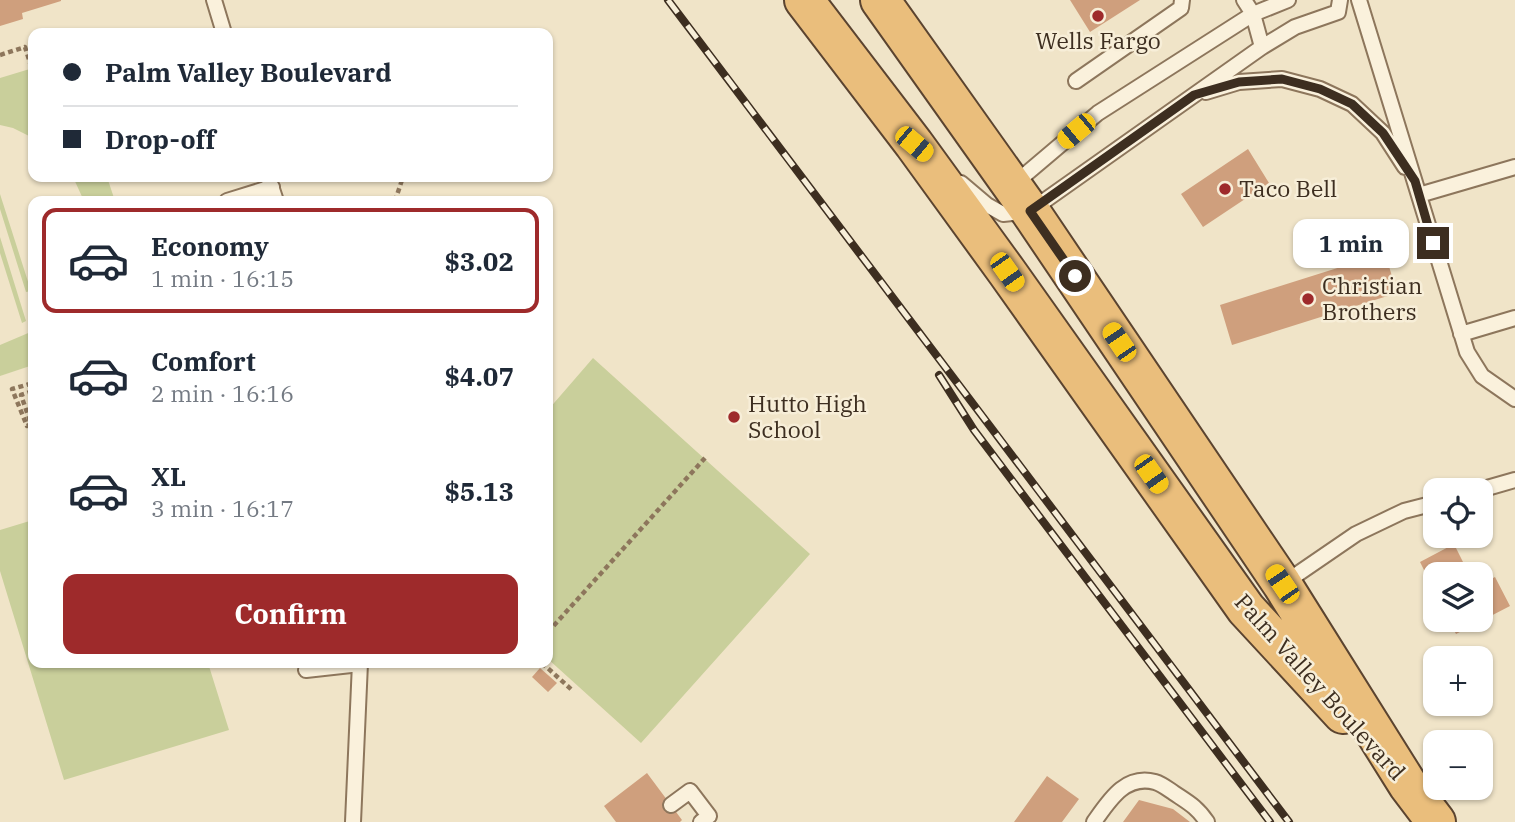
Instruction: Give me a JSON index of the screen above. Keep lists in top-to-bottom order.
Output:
{
  "streets": {
    "highway": ["Palm Valley Boulevard"]
  },
  "places": [
    "Wells Fargo",
    "Taco Bell",
    "Christian Brothers",
    "Hutto High School"
  ],
  "page": {
    "banner": ["Palm Valley Boulevard", "Drop-off"],
    "list": [
      {
        "name": "Economy",
        "note": "1 min · 16:15",
        "value": "$3.02"
      },
      {
        "name": "Comfort",
        "note": "2 min · 16:16",
        "value": "$4.07"
      },
      {
        "name": "XL",
        "note": "3 min · 16:17",
        "value": "$5.13"
      }
    ],
    "bubble": "1 min",
    "map_buttons": ["+", "−"],
    "buttons": "Confirm"
  }
}
